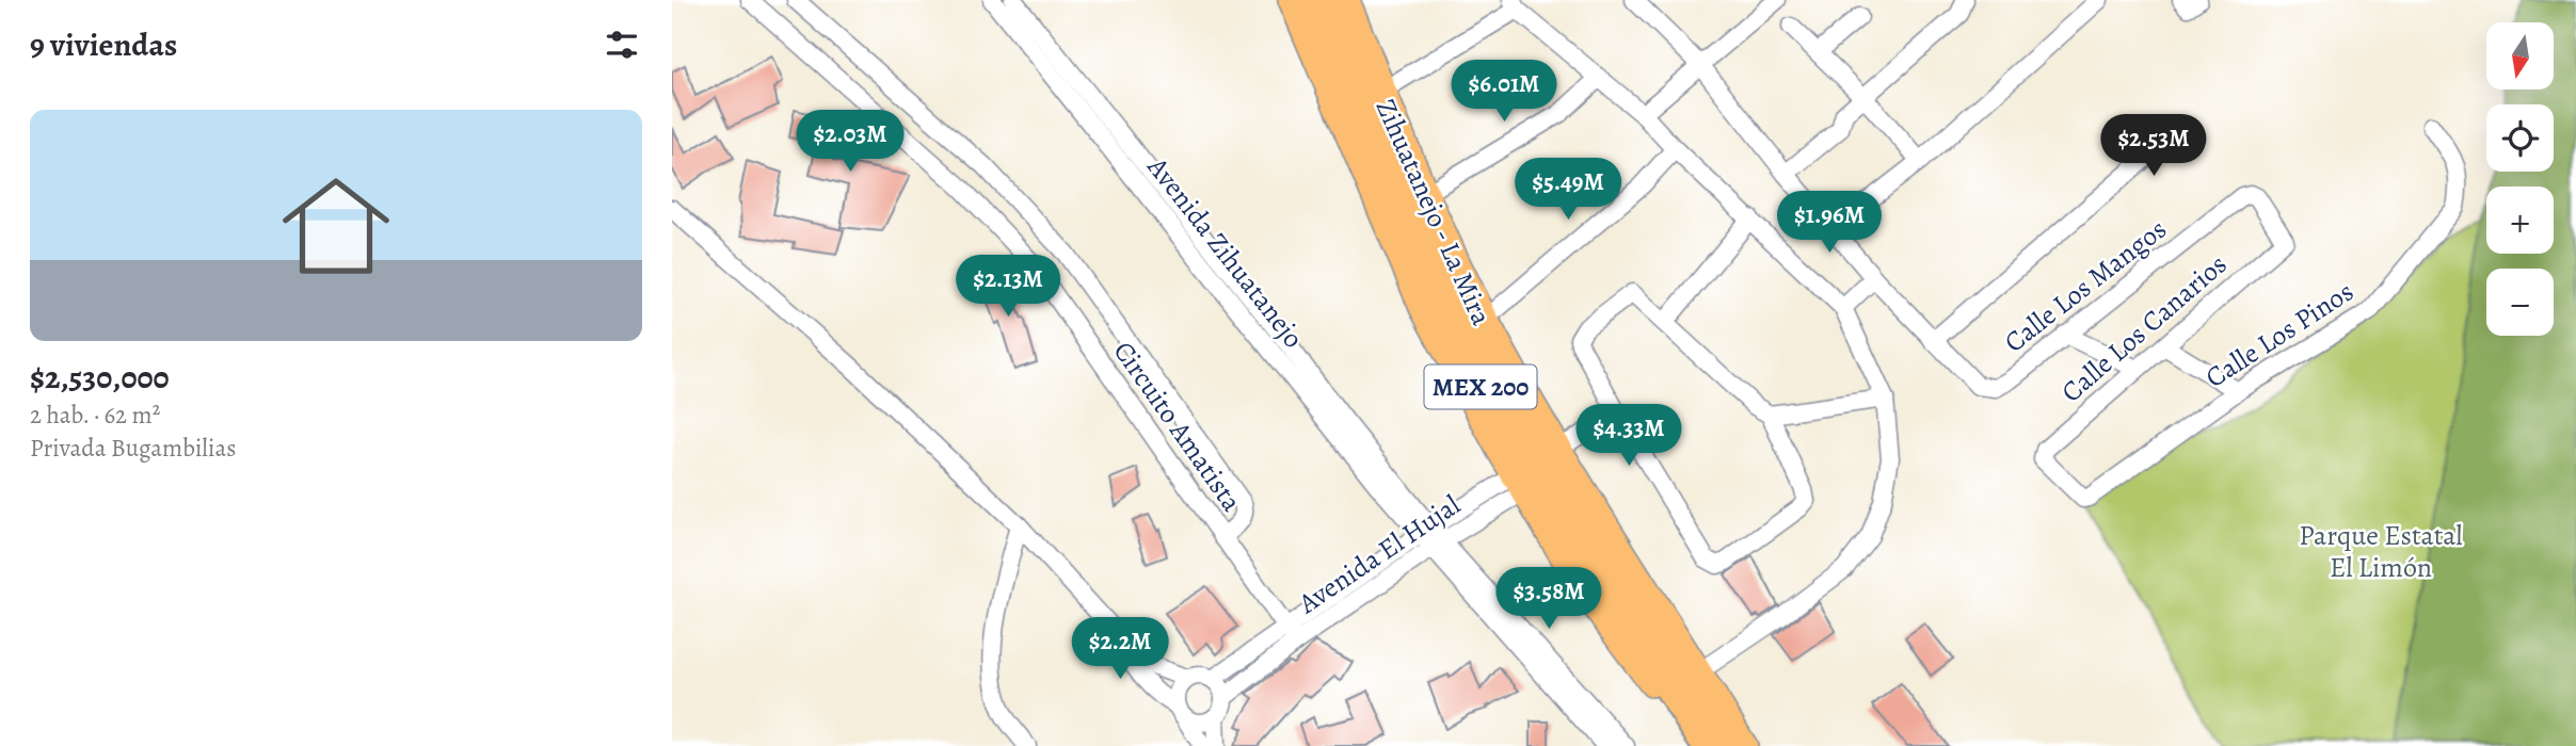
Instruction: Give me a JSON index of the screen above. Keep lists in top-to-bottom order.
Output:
{
  "streets": {
    "highway": ["Zihuatanejo - La Mira", "MEX 200"],
    "street": [
      "Avenida Zihuatanejo",
      "Calle Los Mangos",
      "Calle Los Canarios",
      "Calle Los Pinos",
      "Circuito Amatista",
      "Avenida El Hujal"
    ]
  },
  "crossings": [
    ["Zihuatanejo - La Mira", "Avenida El Hujal"],
    ["Avenida Zihuatanejo", "Avenida El Hujal"],
    ["Calle Los Mangos", "Calle Los Canarios"],
    ["Calle Los Canarios", "Calle Los Pinos"],
    ["Circuito Amatista", "Avenida El Hujal"]
  ],
  "parks": ["Parque Estatal El Limón"],
  "north": "bottom",
  "page": {
    "heading": "9 viviendas",
    "map_buttons": ["+", "−"],
    "price": [
      "$6.01M",
      "$2.03M",
      "$2.53M",
      "$5.49M",
      "$1.96M",
      "$2.13M",
      "$4.33M",
      "$3.58M",
      "$2.2M"
    ],
    "list": [
      {
        "name": "$2,530,000",
        "note": "2 hab. · 62 m² · Privada Bugambilias"
      }
    ]
  }
}
